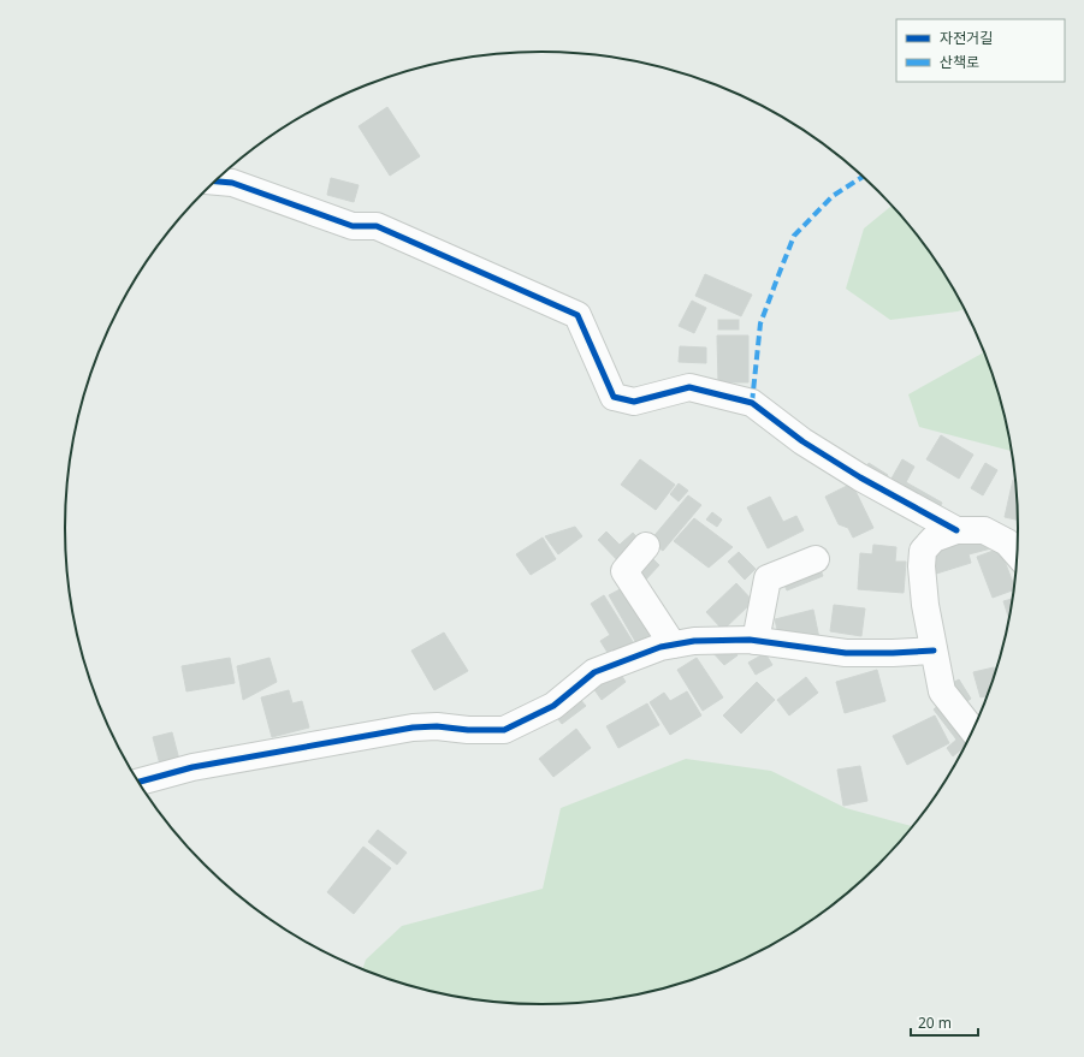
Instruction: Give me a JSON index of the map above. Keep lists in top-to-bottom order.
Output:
{
  "legend": ["자전거길", "산책로"],
  "scale_bar": "20 m"
}
